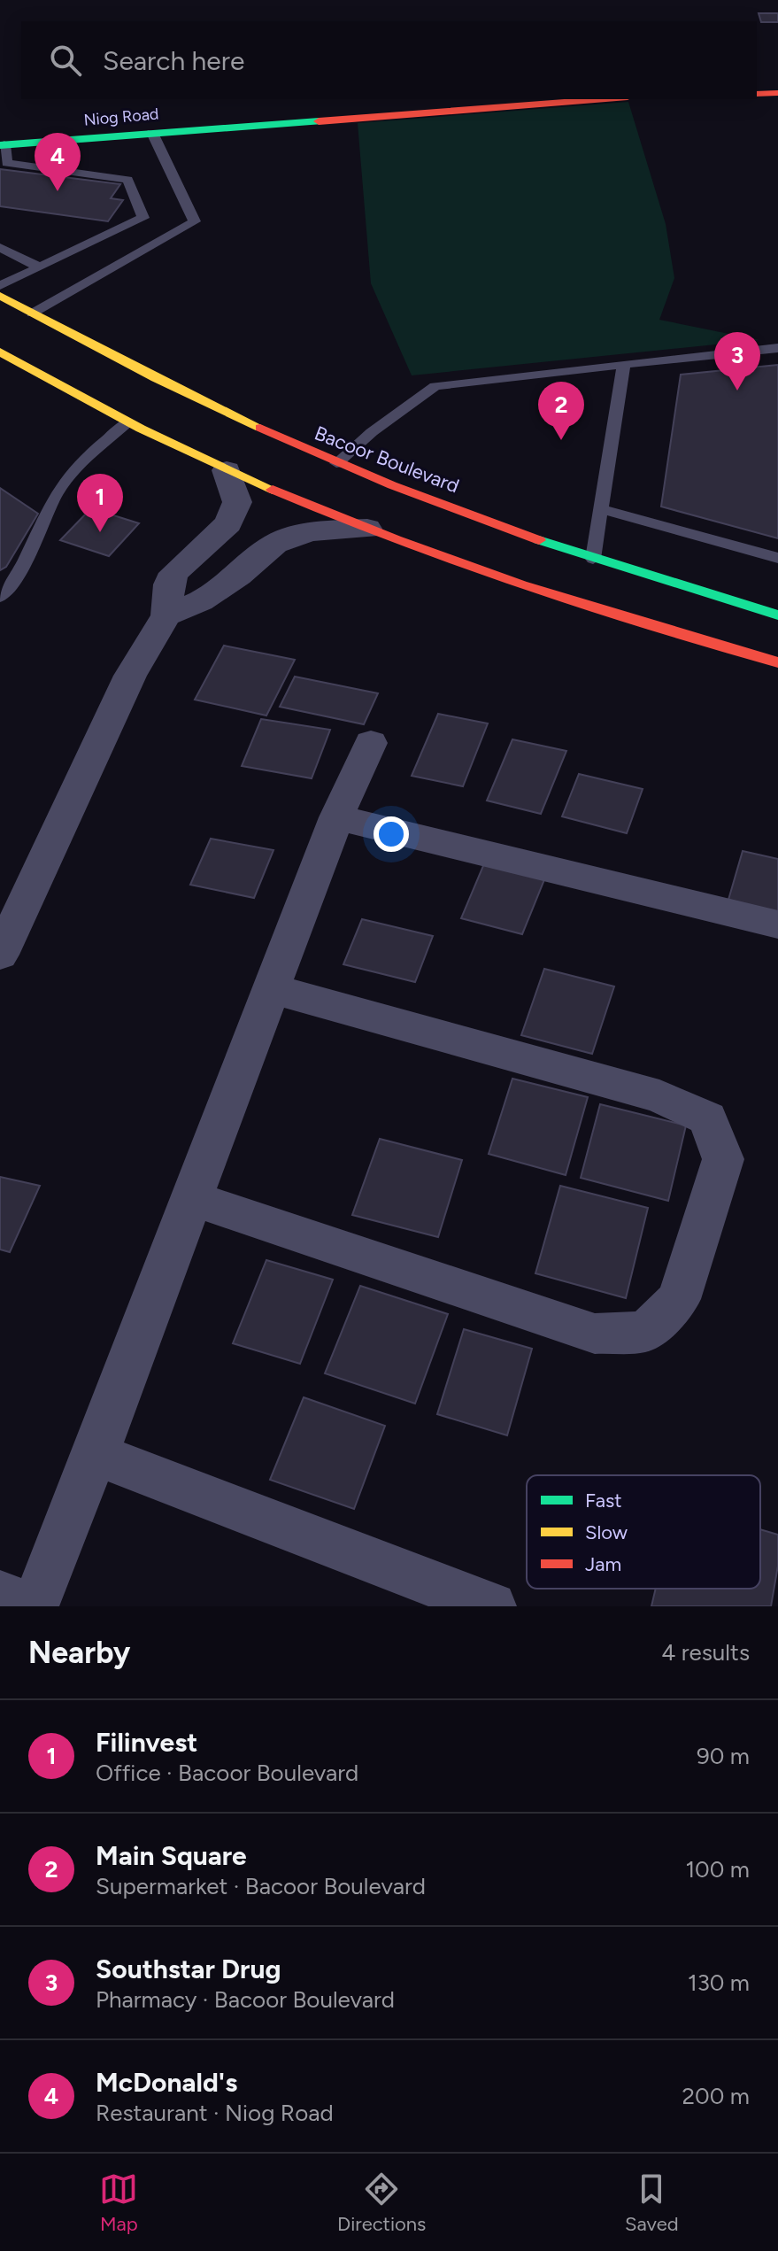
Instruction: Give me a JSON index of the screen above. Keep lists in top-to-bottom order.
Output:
{
  "streets": {
    "main road": ["Niog Road", "Bacoor Boulevard"]
  },
  "legend": ["Fast", "Slow", "Jam"],
  "page": {
    "search": "Search here",
    "pins": [
      "4",
      "3",
      "2",
      "1"
    ],
    "heading": ["Nearby", "4 results"],
    "list": [
      {
        "mark": "1",
        "name": "Filinvest",
        "note": "Office · Bacoor Boulevard",
        "value": "90 m"
      },
      {
        "mark": "2",
        "name": "Main Square",
        "note": "Supermarket · Bacoor Boulevard",
        "value": "100 m"
      },
      {
        "mark": "3",
        "name": "Southstar Drug",
        "note": "Pharmacy · Bacoor Boulevard",
        "value": "130 m"
      },
      {
        "mark": "4",
        "name": "McDonald's",
        "note": "Restaurant · Niog Road",
        "value": "200 m"
      }
    ],
    "nav": ["Map", "Directions", "Saved"]
  }
}
